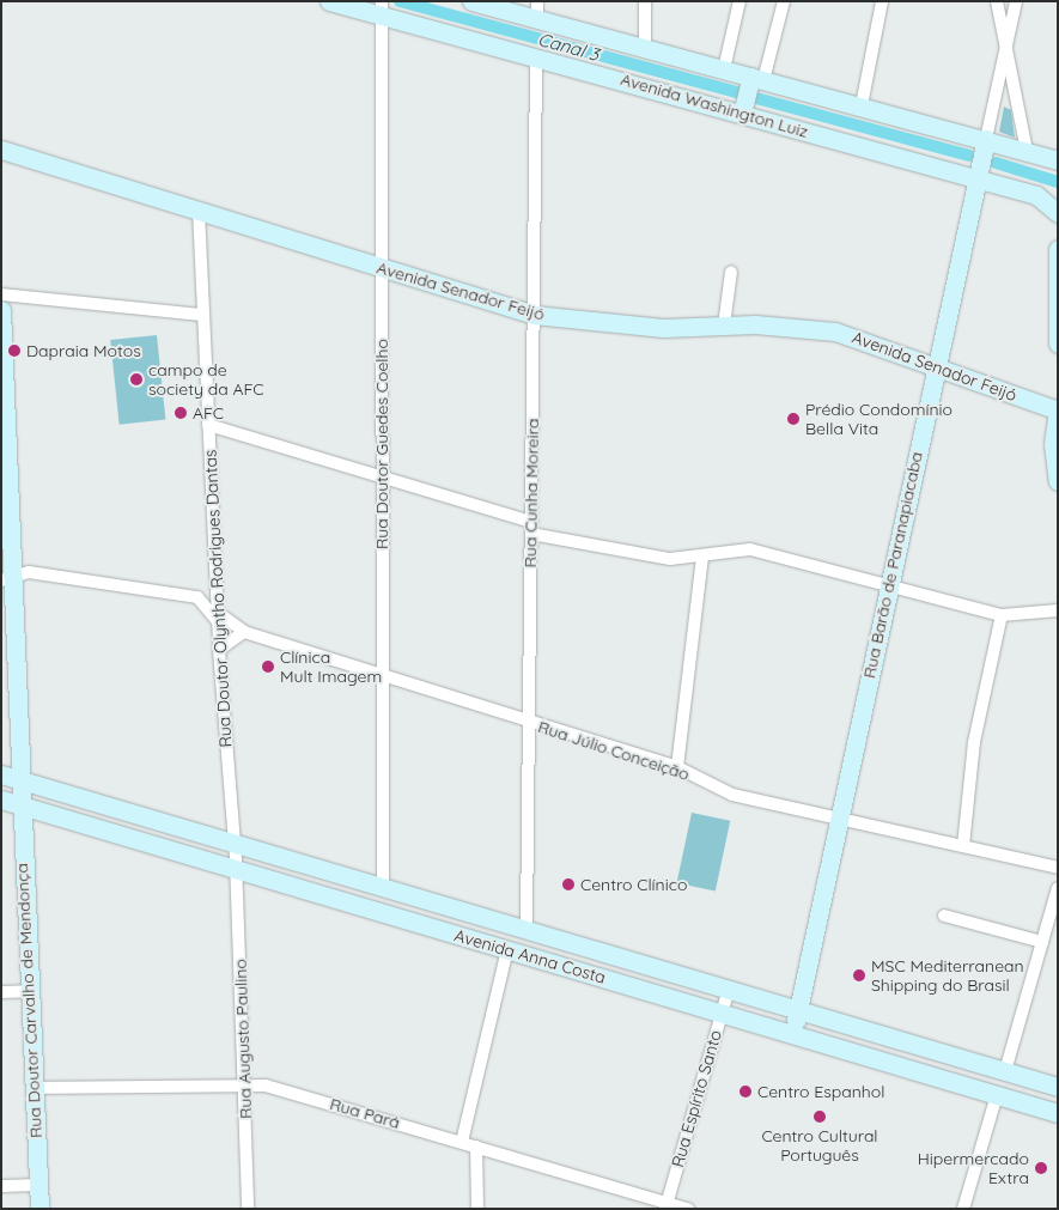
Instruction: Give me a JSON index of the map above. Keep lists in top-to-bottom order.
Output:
{
  "streets": {
    "main road": [
      "Avenida Washington Luiz",
      "Avenida Senador Feijó",
      "Rua Barão de Paranapiacaba",
      "Avenida Anna Costa",
      "Rua Doutor Carvalho de Mendonça"
    ],
    "street": [
      "Rua Doutor Guedes Coelho",
      "Rua Cunha Moreira",
      "Rua Doutor Olyntho Rodrigues Dantas",
      "Rua Júlio Conceição",
      "Rua Augusto Paulino",
      "Rua Espírito Santo",
      "Rua Pará"
    ]
  },
  "crossings": [
    ["Avenida Washington Luiz", "Rua Doutor Guedes Coelho"],
    ["Avenida Washington Luiz", "Rua Cunha Moreira"],
    ["Avenida Washington Luiz", "Rua Barão de Paranapiacaba"],
    ["Avenida Senador Feijó", "Rua Doutor Guedes Coelho"],
    ["Avenida Senador Feijó", "Rua Cunha Moreira"],
    ["Avenida Senador Feijó", "Rua Barão de Paranapiacaba"],
    ["Avenida Senador Feijó", "Rua Doutor Olyntho Rodrigues Dantas"],
    ["Rua Doutor Guedes Coelho", "Rua Júlio Conceição"],
    ["Rua Doutor Guedes Coelho", "Avenida Anna Costa"],
    ["Rua Cunha Moreira", "Rua Júlio Conceição"],
    ["Rua Cunha Moreira", "Avenida Anna Costa"],
    ["Rua Barão de Paranapiacaba", "Rua Júlio Conceição"],
    ["Rua Barão de Paranapiacaba", "Avenida Anna Costa"],
    ["Rua Doutor Olyntho Rodrigues Dantas", "Rua Júlio Conceição"],
    ["Rua Doutor Olyntho Rodrigues Dantas", "Avenida Anna Costa"],
    ["Rua Doutor Olyntho Rodrigues Dantas", "Rua Augusto Paulino"],
    ["Avenida Anna Costa", "Rua Doutor Carvalho de Mendonça"],
    ["Avenida Anna Costa", "Rua Augusto Paulino"],
    ["Avenida Anna Costa", "Rua Espírito Santo"],
    ["Rua Doutor Carvalho de Mendonça", "Rua Pará"],
    ["Rua Augusto Paulino", "Rua Pará"],
    ["Rua Espírito Santo", "Rua Pará"]
  ],
  "water": ["Canal 3"],
  "places": [
    "Dapraia Motos",
    "campo de society da AFC",
    "AFC",
    "Prédio Condomínio Bella Vita",
    "Clínica Mult Imagem",
    "Centro Clínico",
    "MSC Mediterranean Shipping do Brasil",
    "Centro Espanhol",
    "Centro Cultural Português",
    "Hipermercado Extra"
  ]
}
